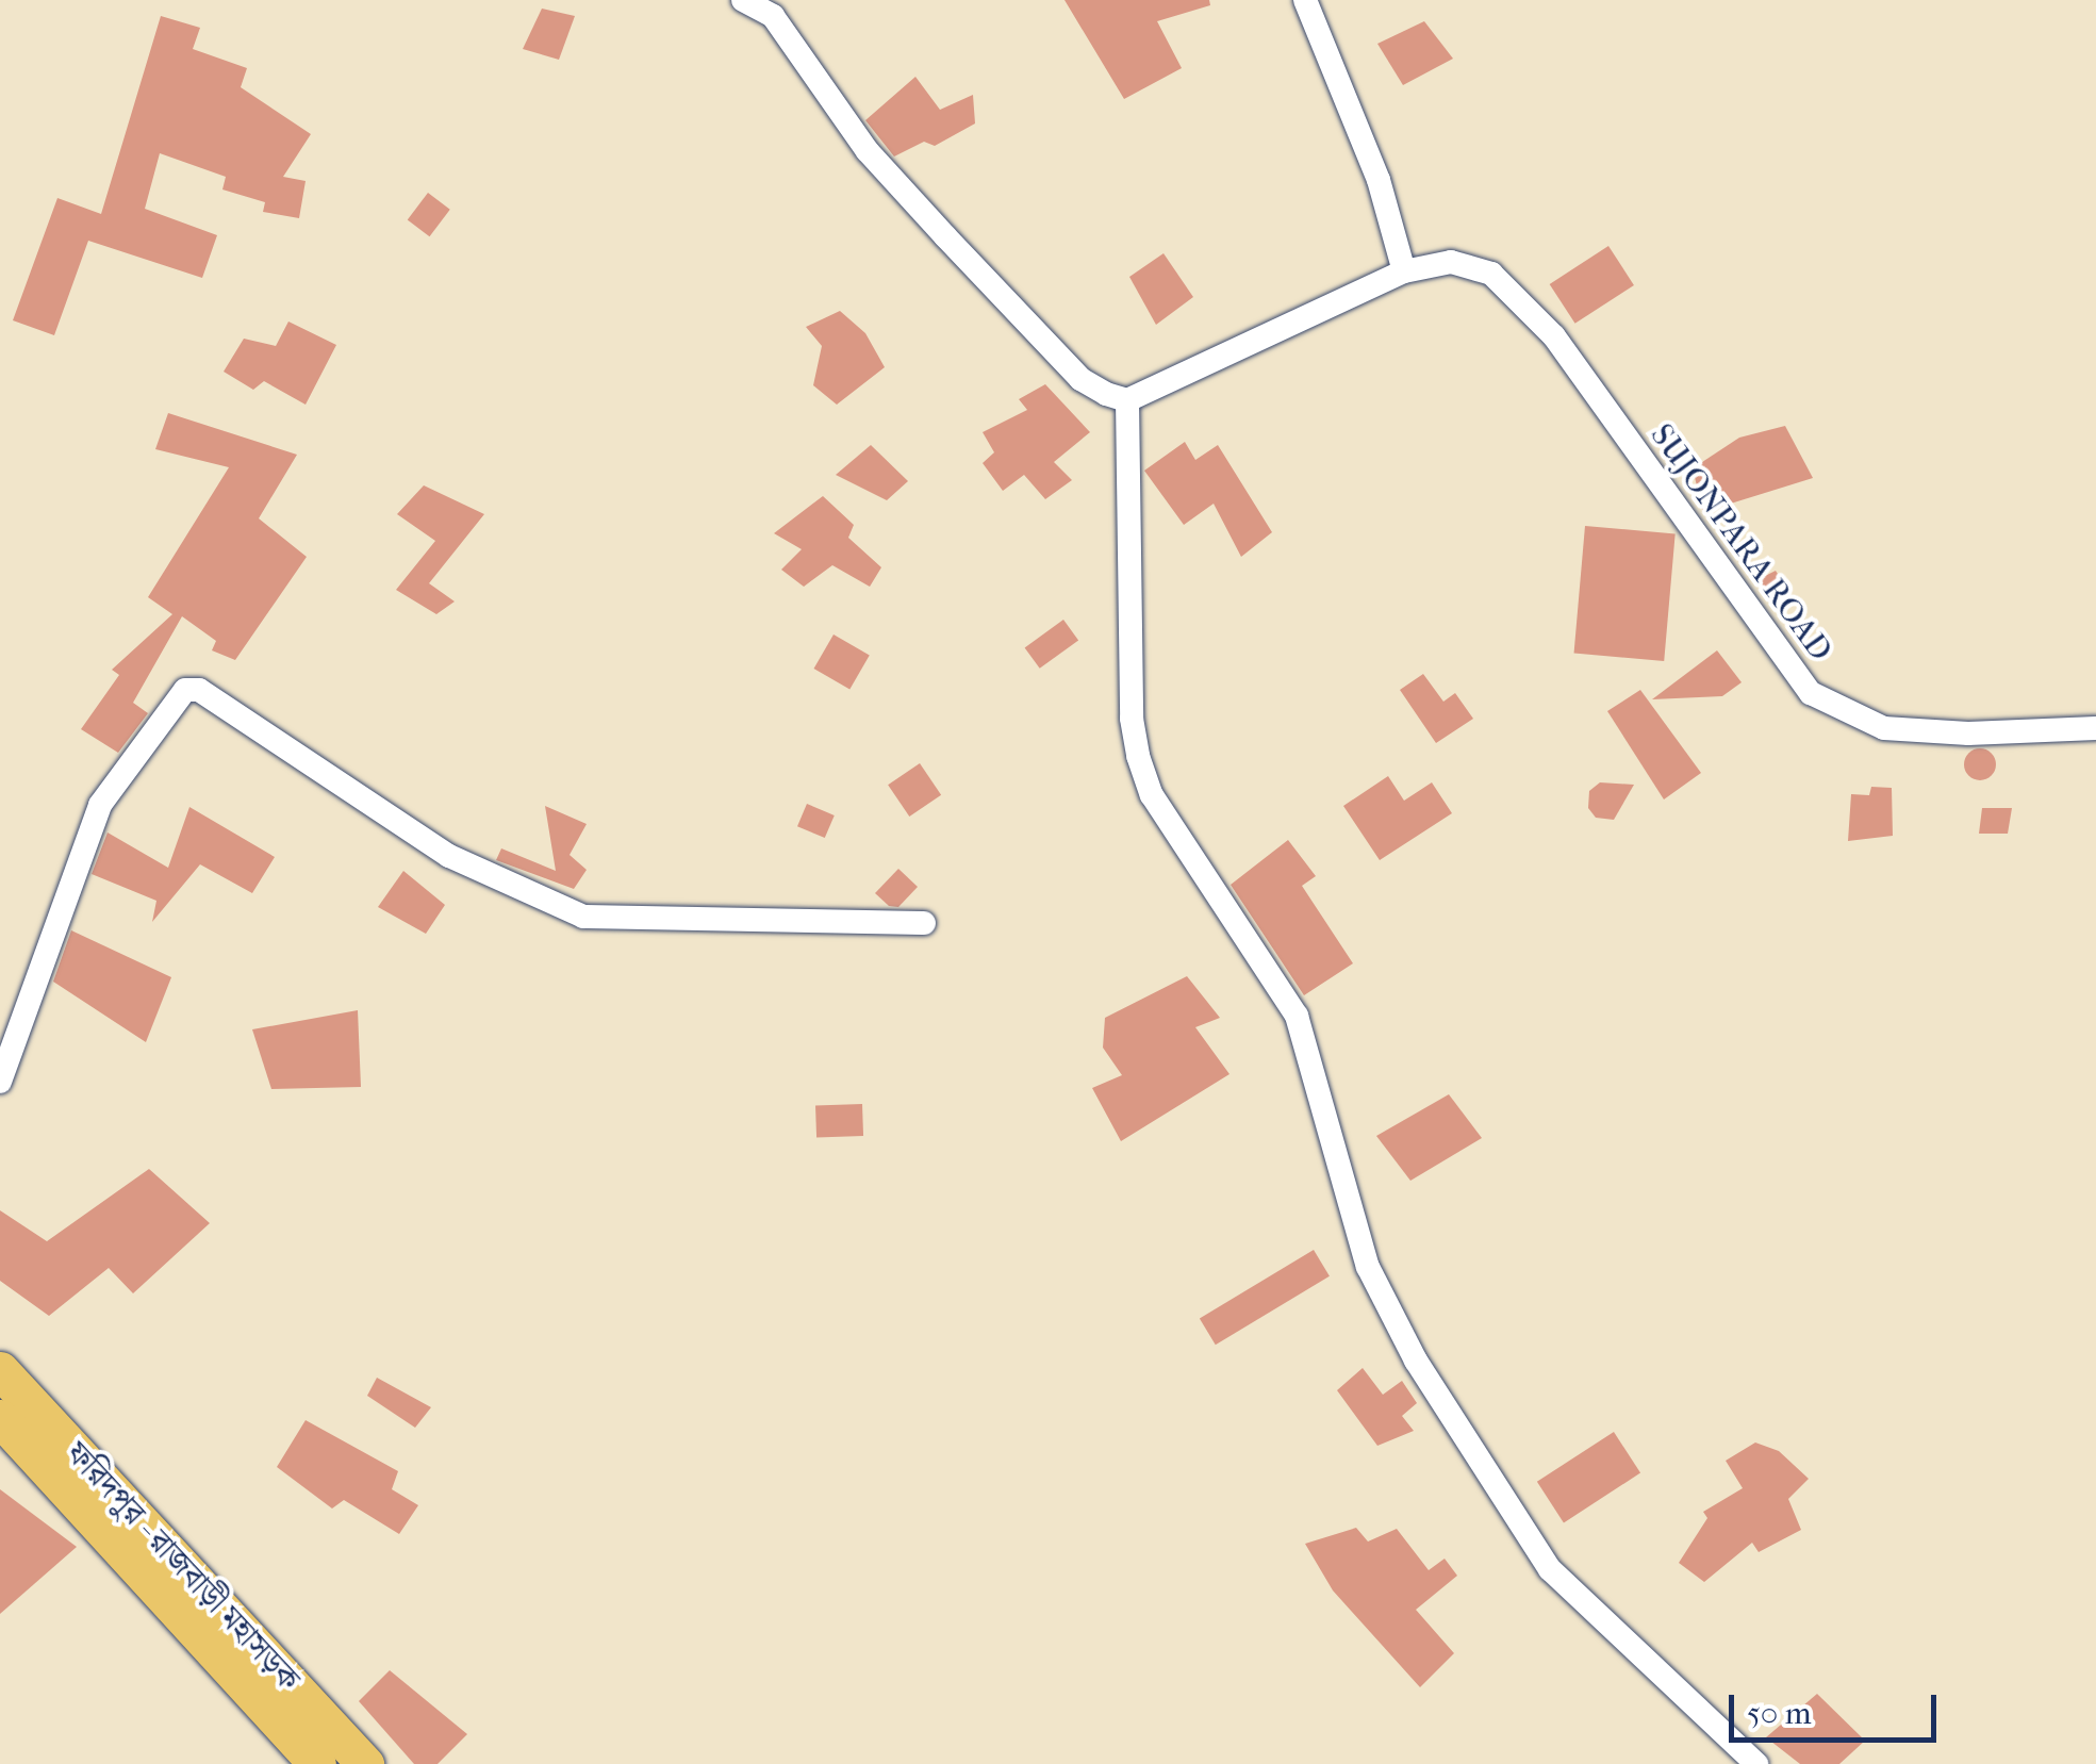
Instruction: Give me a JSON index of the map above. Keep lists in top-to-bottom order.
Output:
{
  "streets": {
    "main road": ["ফরিদপুর - রাজবাড়ী মহাসড়ক"],
    "street": ["SUJONPARA ROAD"]
  },
  "scale_bar": "50 m"
}
